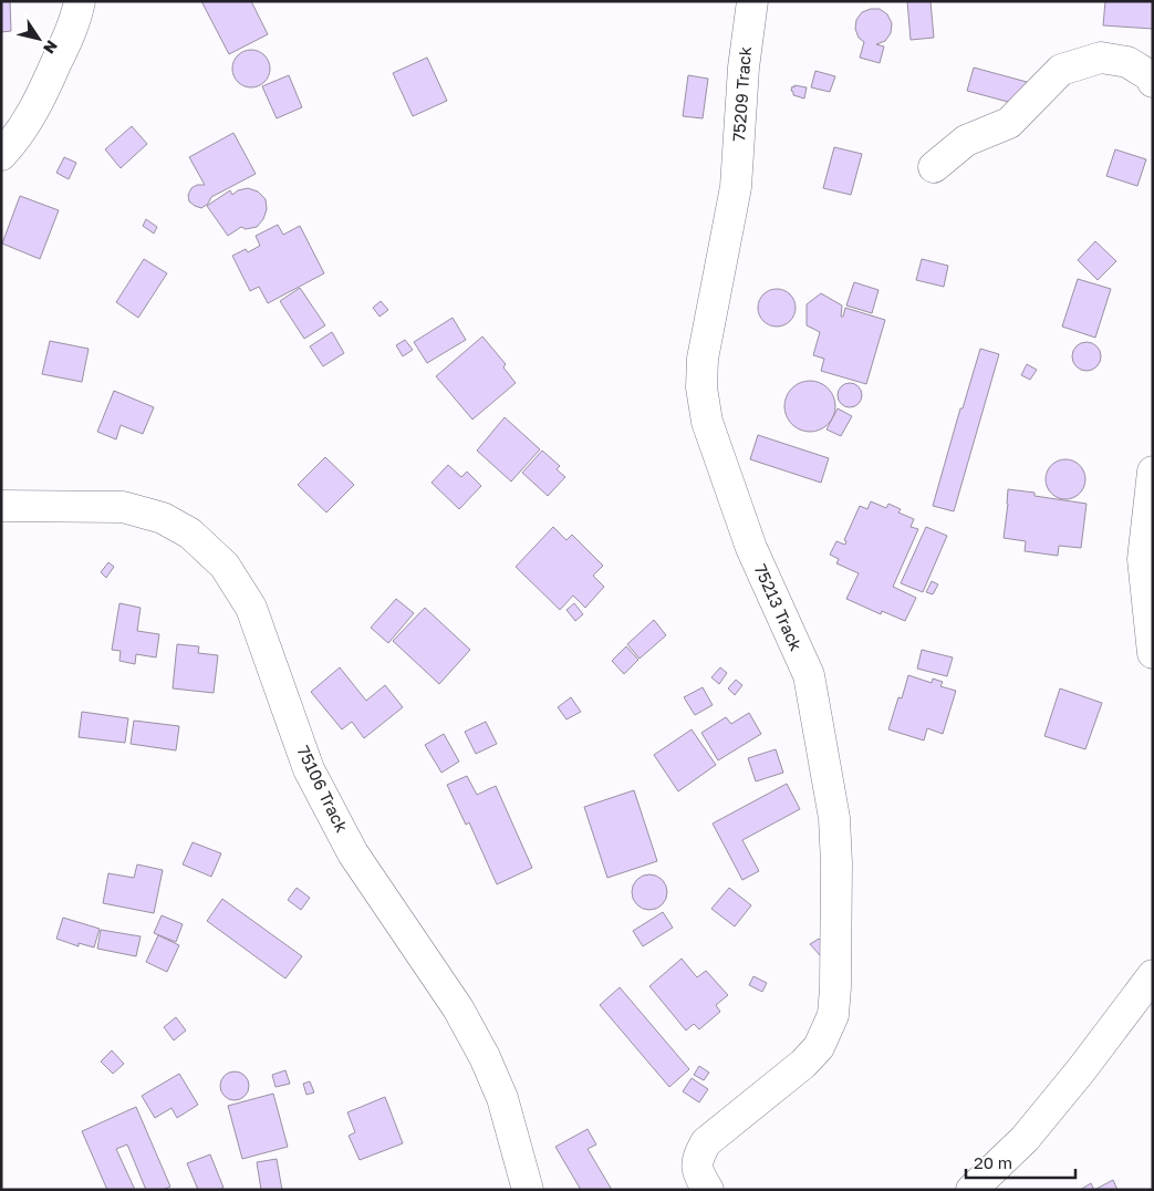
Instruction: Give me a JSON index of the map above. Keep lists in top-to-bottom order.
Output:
{
  "streets": {
    "street": ["75209 Track", "75213 Track", "75106 Track"]
  },
  "crossings": [
    ["75209 Track", "75213 Track"]
  ],
  "scale_bar": "20 m",
  "north": "bottom right"
}
